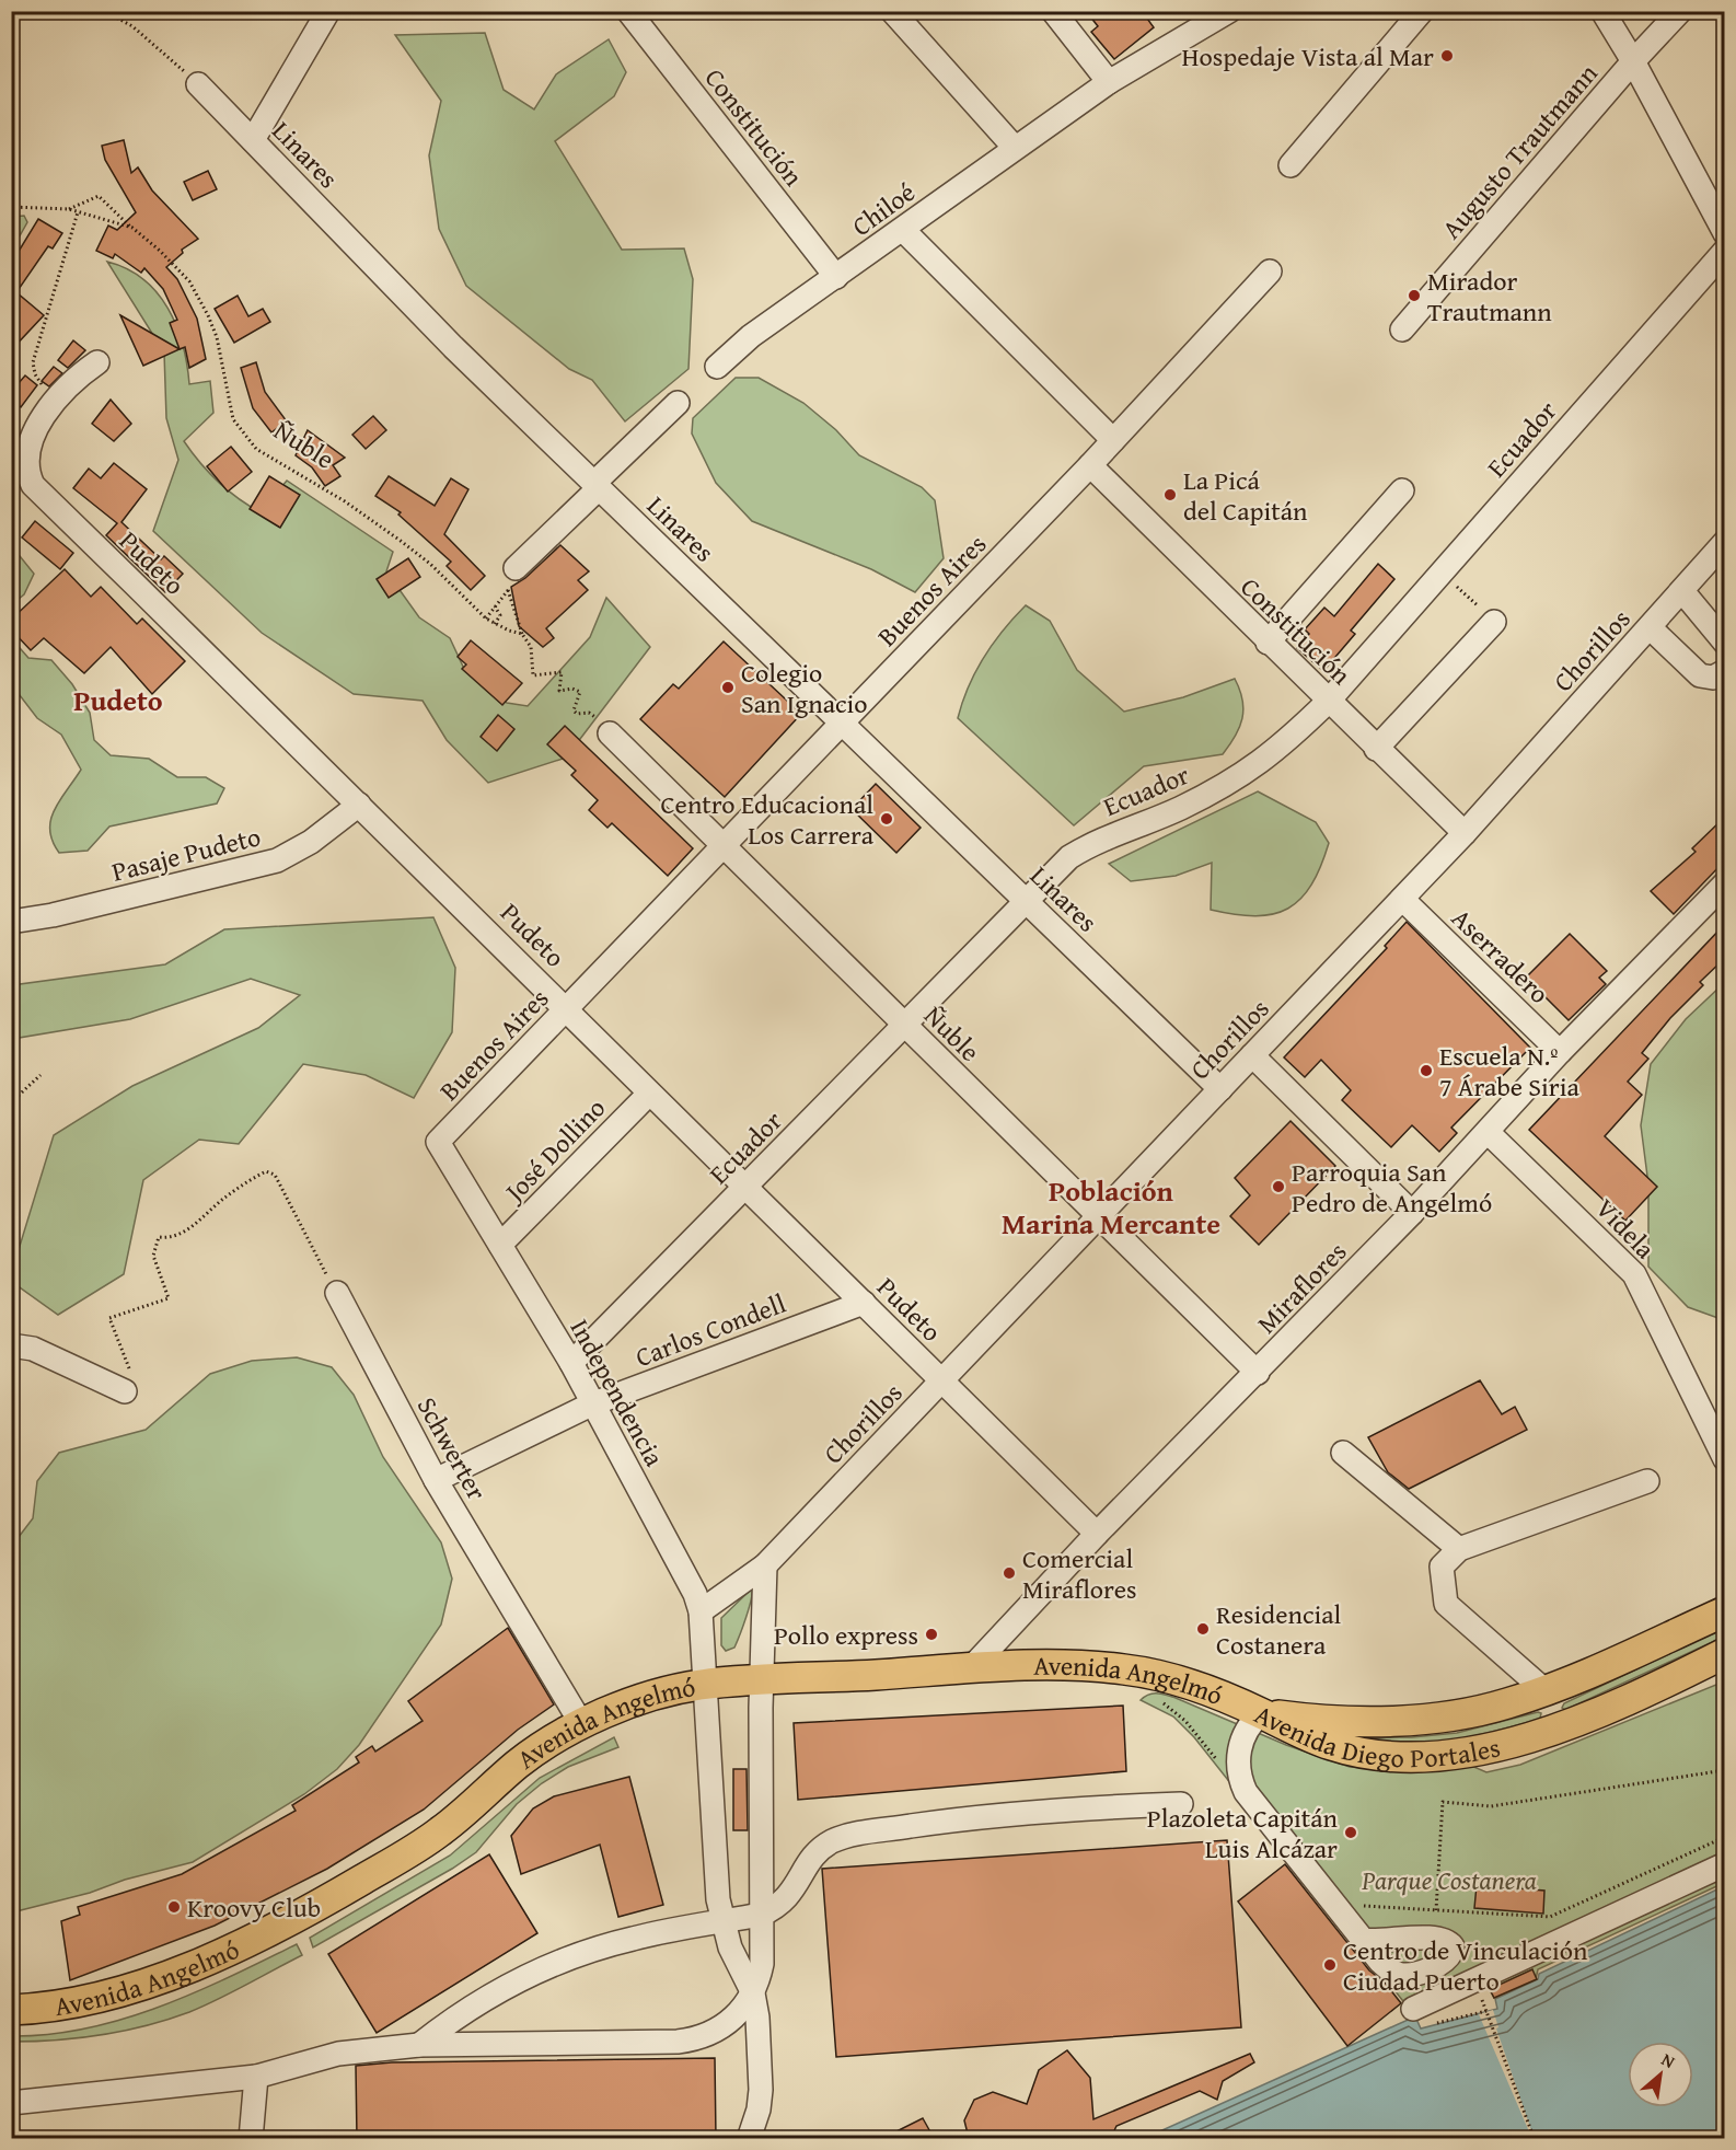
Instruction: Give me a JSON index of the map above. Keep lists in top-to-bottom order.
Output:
{
  "streets": {
    "main road": ["Avenida Angelmó", "Avenida Diego Portales"],
    "street": [
      "Constitución",
      "Augusto Trautmann",
      "Linares",
      "Chiloé",
      "Ecuador",
      "Ñuble",
      "Pudeto",
      "Buenos Aires",
      "Chorillos",
      "Pasaje Pudeto",
      "Aserradero",
      "José Dollino",
      "Videla",
      "Miraflores",
      "Carlos Condell",
      "Independencia",
      "Schwerter"
    ]
  },
  "crossings": [
    ["Constitución", "Chiloé"],
    ["Constitución", "Ecuador"],
    ["Constitución", "Buenos Aires"],
    ["Constitución", "Chorillos"],
    ["Linares", "Ecuador"],
    ["Linares", "Buenos Aires"],
    ["Linares", "Chorillos"],
    ["Ecuador", "Ñuble"],
    ["Ecuador", "Pudeto"],
    ["Ecuador", "Independencia"],
    ["Ñuble", "Buenos Aires"],
    ["Ñuble", "Chorillos"],
    ["Ñuble", "Miraflores"],
    ["Pudeto", "Buenos Aires"],
    ["Pudeto", "Chorillos"],
    ["Pudeto", "Pasaje Pudeto"],
    ["Pudeto", "José Dollino"],
    ["Pudeto", "Miraflores"],
    ["Pudeto", "Carlos Condell"],
    ["Buenos Aires", "Independencia"],
    ["Chorillos", "Aserradero"],
    ["Chorillos", "Independencia"],
    ["Aserradero", "Miraflores"],
    ["José Dollino", "Independencia"],
    ["Videla", "Miraflores"],
    ["Miraflores", "Avenida Angelmó"],
    ["Carlos Condell", "Independencia"],
    ["Carlos Condell", "Schwerter"],
    ["Independencia", "Avenida Angelmó"],
    ["Schwerter", "Avenida Angelmó"],
    ["Avenida Angelmó", "Avenida Diego Portales"]
  ],
  "districts": ["Pudeto", "Población Marina Mercante"],
  "parks": ["Parque Costanera"],
  "places": [
    "Hospedaje Vista al Mar",
    "Mirador Trautmann",
    "La Picá del Capitán",
    "Colegio San Ignacio",
    "Centro Educacional Los Carrera",
    "Escuela N.º 7 Árabe Siria",
    "Parroquia San Pedro de Angelmó",
    "Comercial Miraflores",
    "Residencial Costanera",
    "Pollo express",
    "Plazoleta Capitán Luis Alcázar",
    "Kroovy Club",
    "Centro de Vinculación Ciudad Puerto"
  ],
  "north": "top right"
}
